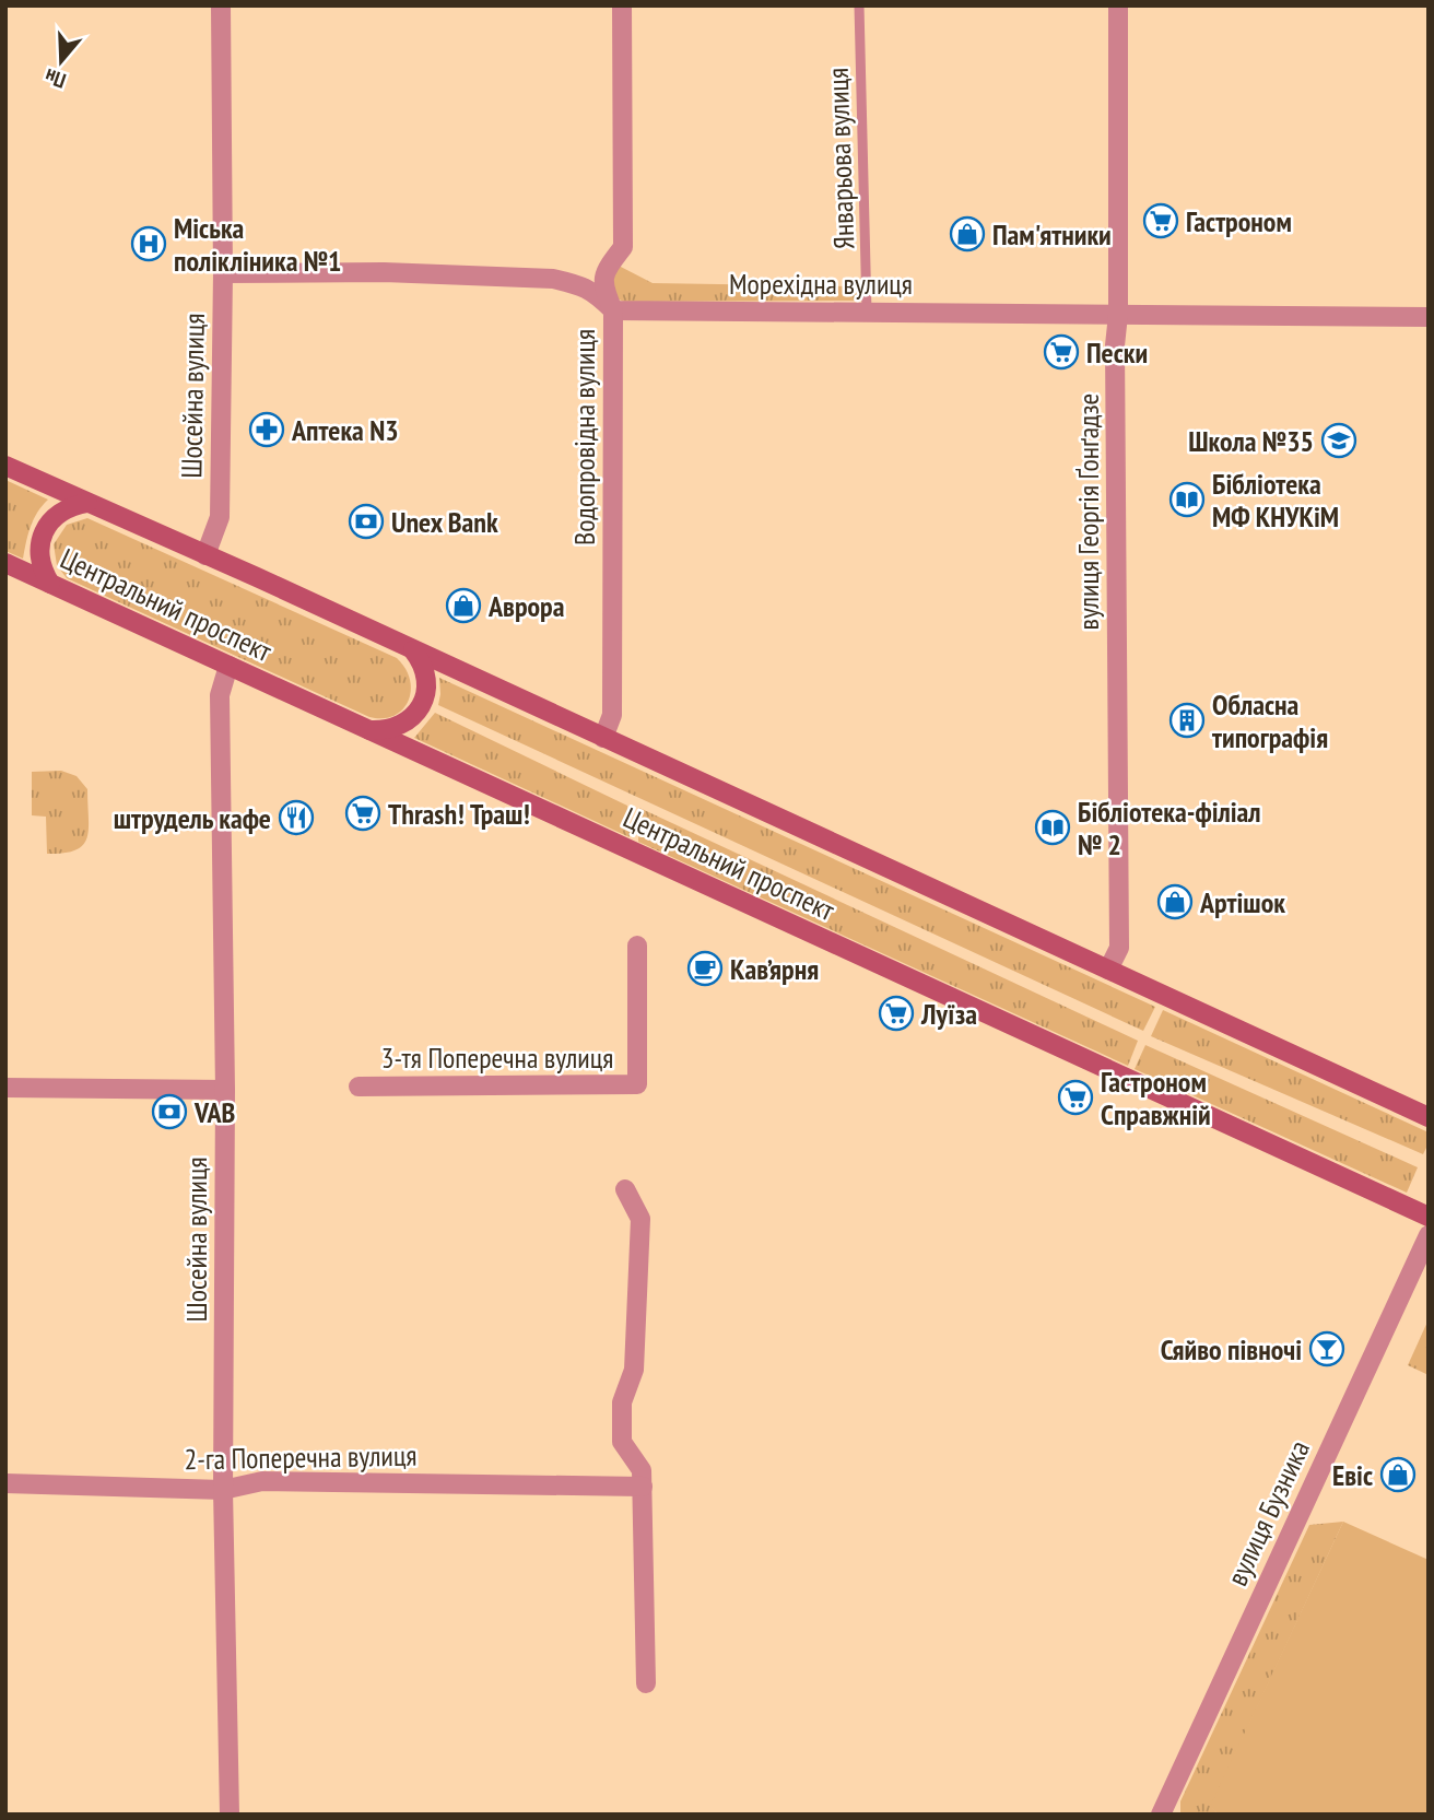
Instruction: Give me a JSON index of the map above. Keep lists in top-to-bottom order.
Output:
{
  "streets": {
    "main road": ["Центральний проспект"],
    "street": [
      "Морехідна вулиця",
      "Шосейна вулиця",
      "Водопровідна вулиця",
      "вулиця Георгія Ґонґадзе",
      "3-тя Поперечна вулиця",
      "2-га Поперечна вулиця",
      "вулиця Бузника"
    ],
    "lane": ["Январьова вулиця"]
  },
  "crossings": [
    ["Январьова вулиця", "Морехідна вулиця"],
    ["Морехідна вулиця", "Водопровідна вулиця"],
    ["Морехідна вулиця", "вулиця Георгія Ґонґадзе"],
    ["Шосейна вулиця", "Центральний проспект"],
    ["Шосейна вулиця", "2-га Поперечна вулиця"],
    ["Водопровідна вулиця", "Центральний проспект"],
    ["вулиця Георгія Ґонґадзе", "Центральний проспект"]
  ],
  "places": {
    "supermarket": [
      "Гастроном",
      "Пески",
      "Thrash! Траш!",
      "Луїза",
      "Гастроном Справжній"
    ],
    "shop": [
      "Пам'ятники",
      "Аврора",
      "Артішок",
      "Евіс"
    ],
    "hospital": ["Міська полікліника №1"],
    "pharmacy": ["Аптека N3"],
    "school or university": ["Школа №35"],
    "library": ["Бібліотека МФ КНУКіМ", "Бібліотека-філіал № 2"],
    "bank": ["Unex Bank", "VAB"],
    "building": ["Обласна типографія"],
    "restaurant": ["штрудель кафе"],
    "cafe": ["Кав’ярня"],
    "bar": ["Сяйво півночі"]
  },
  "north": "bottom"
}
